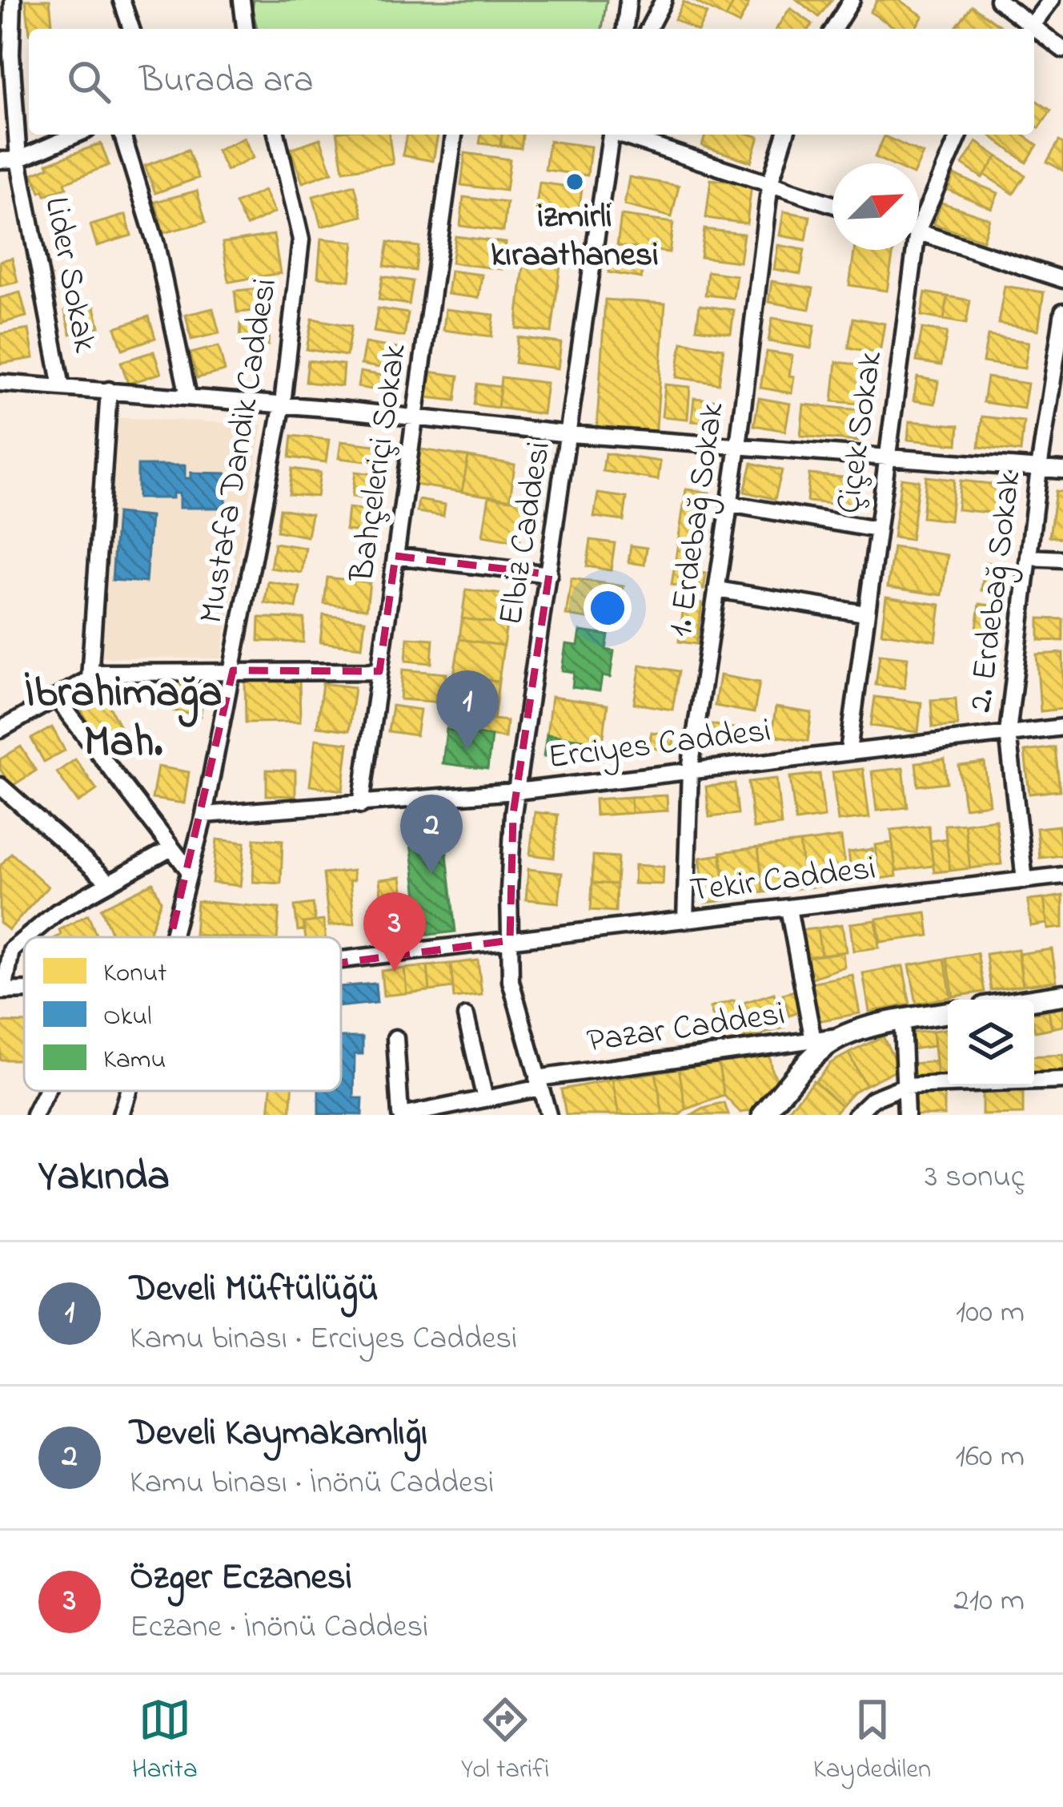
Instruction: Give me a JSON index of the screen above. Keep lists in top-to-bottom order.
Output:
{
  "streets": {
    "street": [
      "Lider Sokak",
      "Çiçek Sokak",
      "Mustafa Dandik Caddesi",
      "Bahçeleriçi Sokak",
      "1. Erdebağ Sokak",
      "Elbiz Caddesi",
      "2. Erdebağ Sokak",
      "Erciyes Caddesi",
      "Tekir Caddesi",
      "Pazar Caddesi"
    ]
  },
  "crossings": [
    ["Çiçek Sokak", "Erciyes Caddesi"],
    ["Mustafa Dandik Caddesi", "Erciyes Caddesi"],
    ["Bahçeleriçi Sokak", "Erciyes Caddesi"],
    ["1. Erdebağ Sokak", "Erciyes Caddesi"],
    ["1. Erdebağ Sokak", "Tekir Caddesi"],
    ["Elbiz Caddesi", "Erciyes Caddesi"],
    ["Elbiz Caddesi", "Tekir Caddesi"],
    ["Elbiz Caddesi", "Pazar Caddesi"],
    ["2. Erdebağ Sokak", "Erciyes Caddesi"],
    ["2. Erdebağ Sokak", "Tekir Caddesi"]
  ],
  "districts": ["İbrahimağa Mah."],
  "places": ["izmirli kıraathanesi"],
  "legend": ["Konut", "Okul", "Kamu"],
  "north": "top right",
  "page": {
    "search": "Burada ara",
    "pins": ["1", "2", "3"],
    "heading": ["Yakında", "3 sonuç"],
    "list": [
      {
        "mark": "1",
        "name": "Develi Müftülüğü",
        "note": "Kamu binası · Erciyes Caddesi",
        "value": "100 m"
      },
      {
        "mark": "2",
        "name": "Develi Kaymakamlığı",
        "note": "Kamu binası · İnönü Caddesi",
        "value": "160 m"
      },
      {
        "mark": "3",
        "name": "Özger Eczanesi",
        "note": "Eczane · İnönü Caddesi",
        "value": "210 m"
      }
    ],
    "nav": ["Harita", "Yol tarifi", "Kaydedilen"]
  }
}
